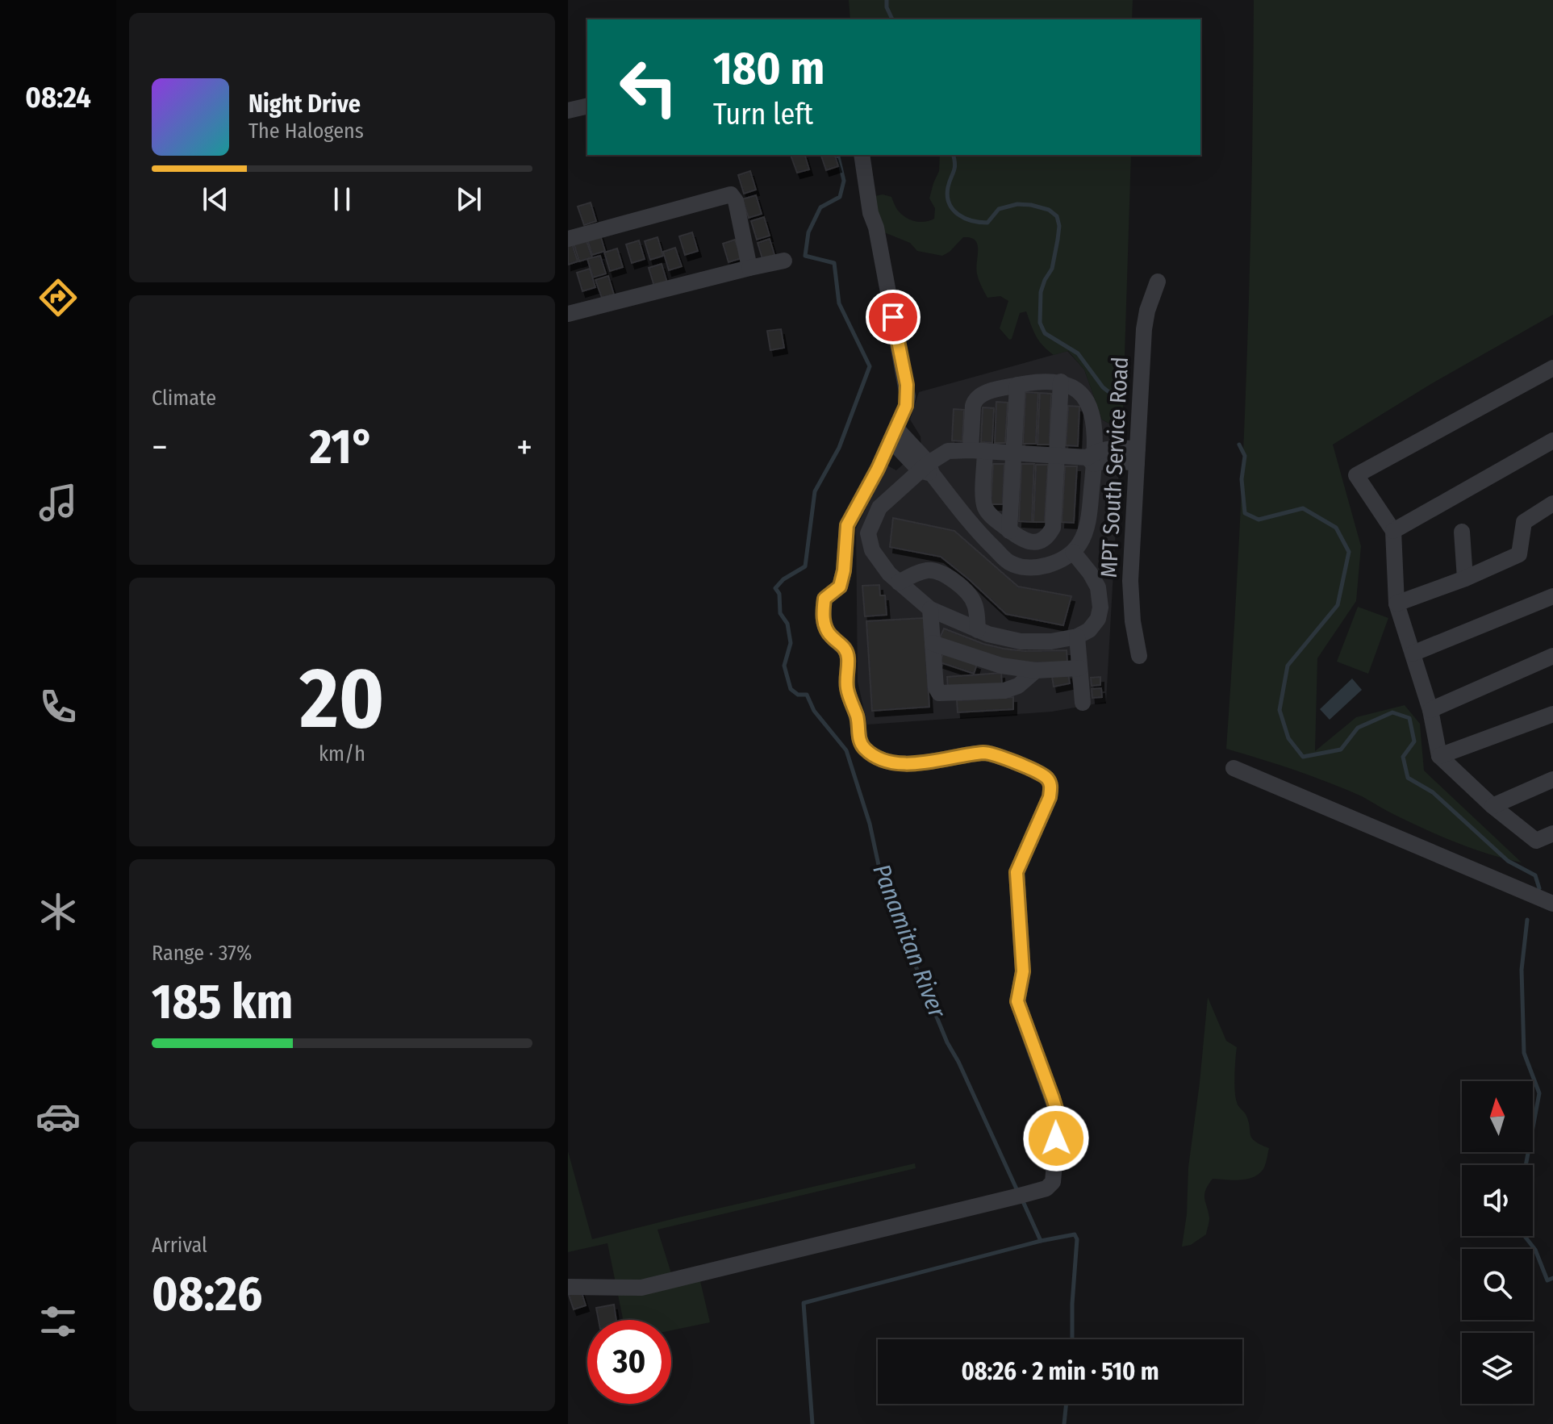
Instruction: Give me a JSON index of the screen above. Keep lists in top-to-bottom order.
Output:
{
  "streets": {
    "street": ["MPT South Service Road"]
  },
  "water": ["Panamitan River"],
  "north": "top",
  "page": {
    "tabs": "08:24",
    "turn": ["180 m", "Turn left"],
    "song": ["Night Drive", "The Halogens"],
    "tile": [
      "Climate",
      ["20", "km/h"],
      ["Range · 37%", "185 km"],
      ["Arrival", "08:26"]
    ],
    "heat": ["−", "21°", "+"],
    "limit": "30",
    "trip": "08:26 · 2 min · 510 m"
  }
}
